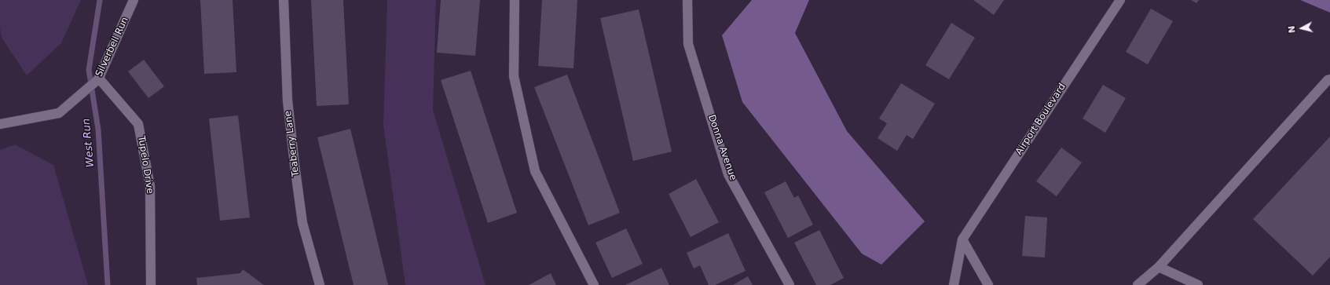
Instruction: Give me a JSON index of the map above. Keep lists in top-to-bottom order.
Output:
{
  "streets": {
    "street": [
      "Silverbell Run",
      "Airport Boulevard",
      "Teaberry Lane",
      "Donna Avenue",
      "Tupelo Drive"
    ]
  },
  "crossings": [
    ["Silverbell Run", "Tupelo Drive"]
  ],
  "water": ["West Run"],
  "north": "left"
}
